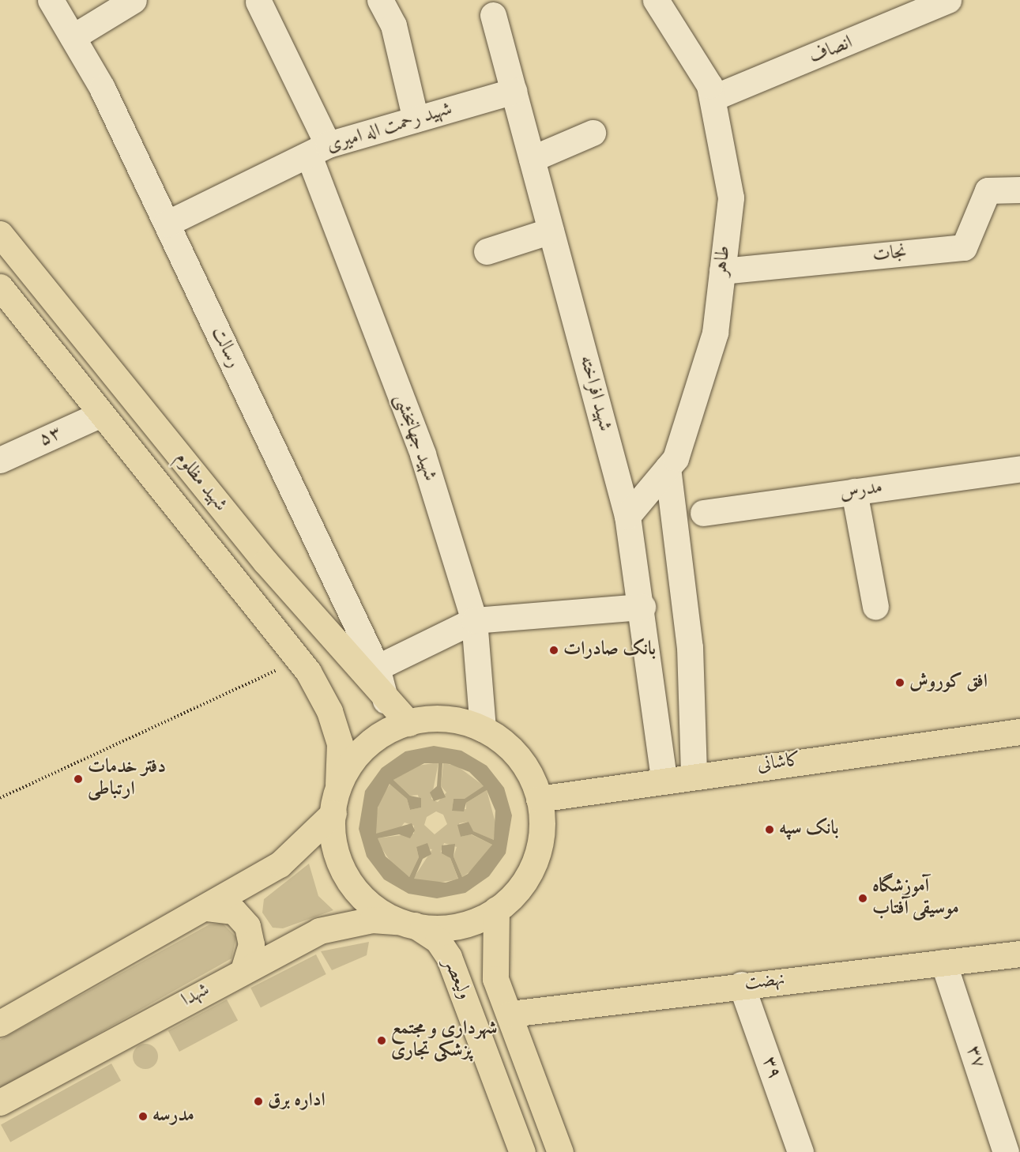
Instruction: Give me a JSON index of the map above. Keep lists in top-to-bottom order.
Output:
{
  "streets": {
    "main road": [
      "شهید مظلوم",
      "کاشانی",
      "ولیعصر",
      "نهضت",
      "شهدا"
    ],
    "street": [
      "انصاف",
      "شهید رحمت اله امیری",
      "نجات",
      "طاهر",
      "رسالت",
      "شهید افراخته",
      "۵۳",
      "شهید جهانبخشی",
      "مدرس",
      "۳۷",
      "۳۹"
    ]
  },
  "crossings": [
    ["انصاف", "طاهر"],
    ["شهید رحمت اله امیری", "رسالت"],
    ["شهید رحمت اله امیری", "شهید افراخته"],
    ["شهید رحمت اله امیری", "شهید جهانبخشی"],
    ["نجات", "طاهر"],
    ["طاهر", "شهید افراخته"],
    ["رسالت", "شهید مظلوم"],
    ["شهید افراخته", "کاشانی"],
    ["۵۳", "شهید مظلوم"],
    ["شهید جهانبخشی", "شهدا"],
    ["شهید مظلوم", "ولیعصر"],
    ["کاشانی", "شهدا"],
    ["ولیعصر", "نهضت"],
    ["ولیعصر", "شهدا"],
    ["نهضت", "۳۷"],
    ["نهضت", "۳۹"]
  ],
  "places": [
    "بانک صادرات",
    "افق کوروش",
    "دفتر خدمات ارتباطی",
    "بانک سپه",
    "آموزشگاه موسیقی آفتاب",
    "شهرداری و مجتمع پزشکی تجاری",
    "اداره برق",
    "مدرسه"
  ]
}
